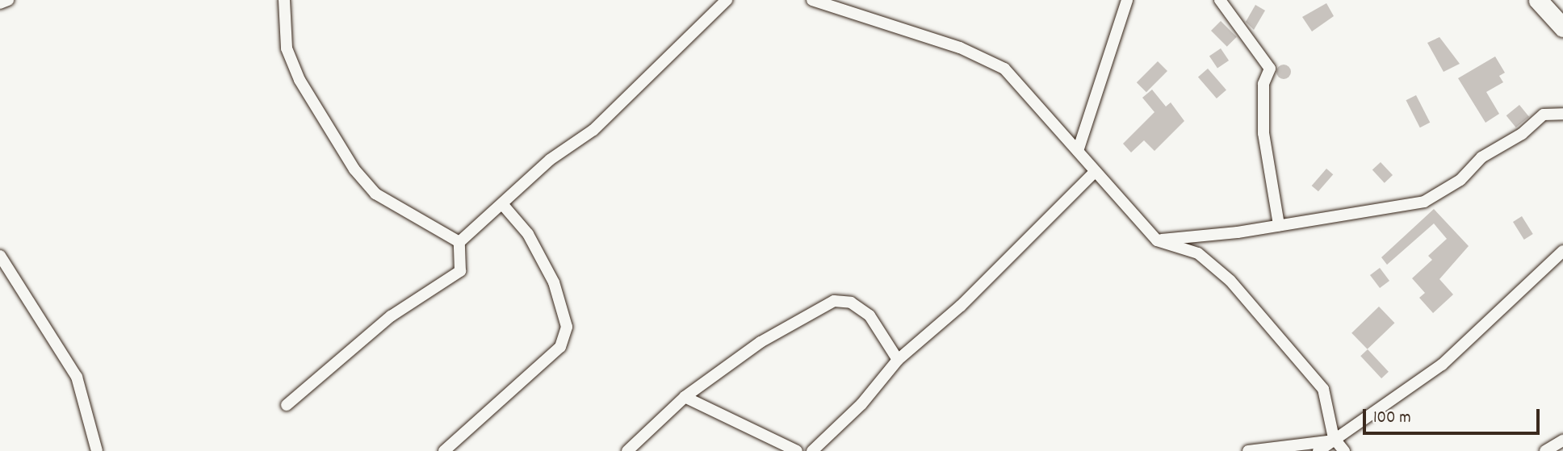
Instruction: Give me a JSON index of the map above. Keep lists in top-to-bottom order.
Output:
{
  "scale_bar": "100 m"
}
